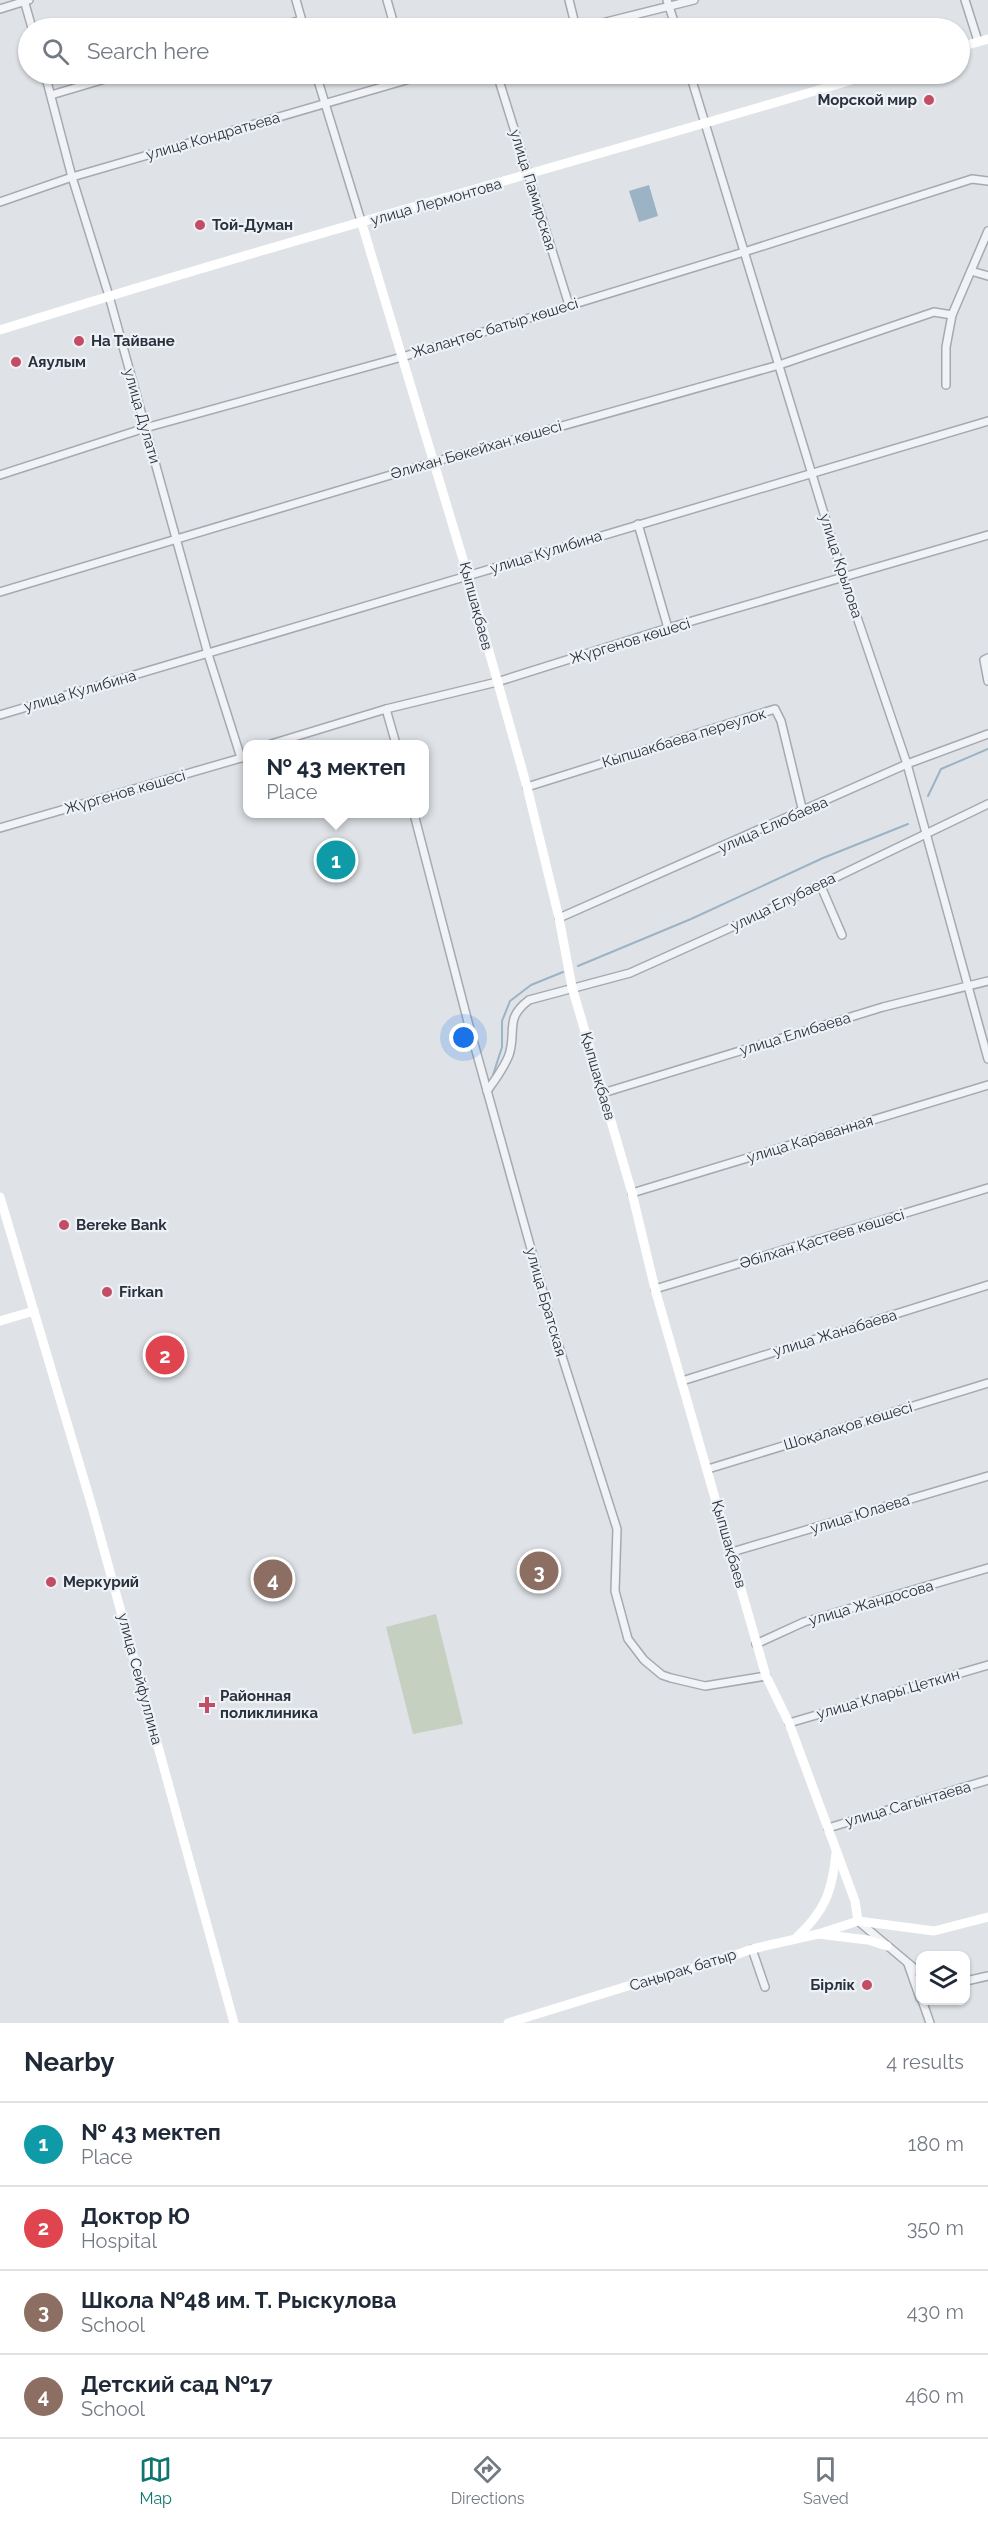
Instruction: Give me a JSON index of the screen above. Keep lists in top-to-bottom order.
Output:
{
  "streets": {
    "street": [
      "улица Кондратьева",
      "улица Памирская",
      "улица Лермонтова",
      "Жалаңтөс батыр көшесі",
      "улица Дулати",
      "Әлихан Бөкейхан көшесі",
      "улица Кулибина",
      "улица Крылова",
      "Қыпшақбаев",
      "Жүргенов көшесі",
      "Кыпшакбаева переулок",
      "улица Елюбаева",
      "улица Елубаева",
      "улица Елибаева",
      "улица Караванная",
      "Әбілхан Қастеев көшесі",
      "улица Братская",
      "улица Жанабаева",
      "Шоқалақов көшесі",
      "улица Юлаева",
      "улица Жандосова",
      "улица Сейфуллина",
      "улица Клары Цеткин",
      "улица Сагынтаева",
      "Саңырақ батыр"
    ]
  },
  "crossings": [
    ["улица Кондратьева", "улица Дулати"],
    ["улица Памирская", "улица Лермонтова"],
    ["улица Памирская", "Жалаңтөс батыр көшесі"],
    ["улица Лермонтова", "улица Дулати"],
    ["улица Лермонтова", "улица Крылова"],
    ["улица Лермонтова", "Қыпшақбаев"],
    ["Жалаңтөс батыр көшесі", "улица Дулати"],
    ["Жалаңтөс батыр көшесі", "улица Крылова"],
    ["Жалаңтөс батыр көшесі", "Қыпшақбаев"],
    ["улица Дулати", "Әлихан Бөкейхан көшесі"],
    ["улица Дулати", "улица Кулибина"],
    ["улица Дулати", "Жүргенов көшесі"],
    ["Әлихан Бөкейхан көшесі", "улица Крылова"],
    ["Әлихан Бөкейхан көшесі", "Қыпшақбаев"],
    ["улица Кулибина", "улица Крылова"],
    ["улица Кулибина", "Қыпшақбаев"],
    ["улица Крылова", "Жүргенов көшесі"],
    ["улица Крылова", "улица Елюбаева"],
    ["улица Крылова", "улица Елубаева"],
    ["улица Крылова", "улица Елибаева"],
    ["Қыпшақбаев", "Жүргенов көшесі"],
    ["Қыпшақбаев", "Кыпшакбаева переулок"],
    ["Қыпшақбаев", "улица Елюбаева"],
    ["Қыпшақбаев", "улица Елубаева"],
    ["Қыпшақбаев", "улица Елибаева"],
    ["Қыпшақбаев", "улица Караванная"],
    ["Қыпшақбаев", "Әбілхан Қастеев көшесі"],
    ["Қыпшақбаев", "улица Братская"],
    ["Қыпшақбаев", "улица Жанабаева"],
    ["Қыпшақбаев", "Шоқалақов көшесі"],
    ["Қыпшақбаев", "улица Юлаева"],
    ["Қыпшақбаев", "улица Жандосова"],
    ["Қыпшақбаев", "улица Клары Цеткин"],
    ["Қыпшақбаев", "улица Сагынтаева"],
    ["Қыпшақбаев", "Саңырақ батыр"],
    ["Кыпшакбаева переулок", "улица Елюбаева"],
    ["улица Елубаева", "улица Братская"]
  ],
  "places": {
    "other": [
      "Морской мир",
      "Той-Думан",
      "На Тайване",
      "Аяулым",
      "Bereke Bank",
      "Firkan",
      "Меркурий",
      "Бірлік"
    ],
    "health": ["Районная поликлиника"]
  },
  "page": {
    "search": "Search here",
    "popup": ["№ 43 мектеп", "Place"],
    "pins": [
      "1",
      "2",
      "3",
      "4"
    ],
    "heading": ["Nearby", "4 results"],
    "list": [
      {
        "mark": "1",
        "name": "№ 43 мектеп",
        "note": "Place",
        "value": "180 m"
      },
      {
        "mark": "2",
        "name": "Доктор Ю",
        "note": "Hospital",
        "value": "350 m"
      },
      {
        "mark": "3",
        "name": "Школа №48 им. Т. Рыскулова",
        "note": "School",
        "value": "430 m"
      },
      {
        "mark": "4",
        "name": "Детский сад №17",
        "note": "School",
        "value": "460 m"
      }
    ],
    "nav": ["Map", "Directions", "Saved"]
  }
}
